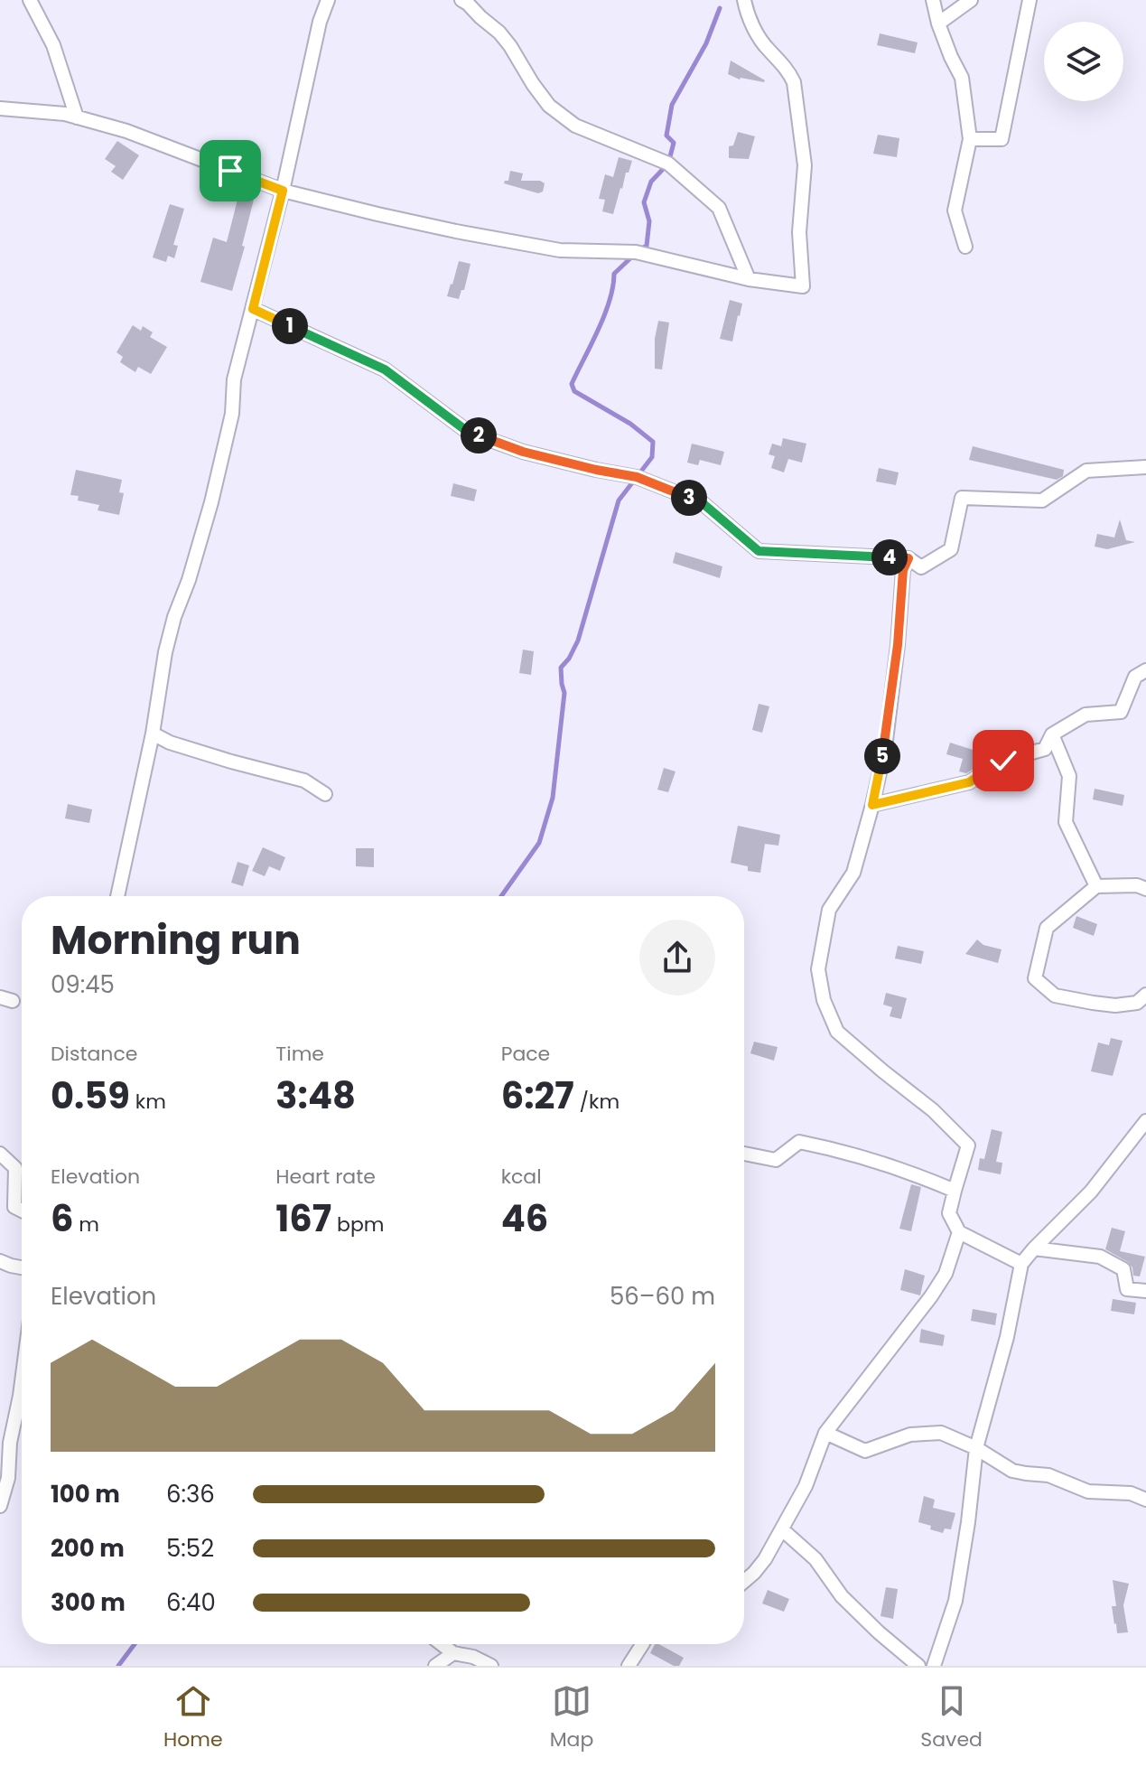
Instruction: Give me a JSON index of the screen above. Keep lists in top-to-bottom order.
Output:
{
  "page": {
    "pins": [
      "1",
      "2",
      "3",
      "4",
      "5"
    ],
    "heading": ["Morning run", "09:45"],
    "stats": [
      ["Distance", "0.59 km"],
      ["Time", "3:48"],
      ["Pace", "6:27 /km"],
      ["Elevation", "6 m"],
      ["Heart rate", "167 bpm"],
      ["kcal", "46"]
    ],
    "chart": ["Elevation", "56–60 m"],
    "list": [
      {
        "name": "100 m",
        "note": "6:36"
      },
      {
        "name": "200 m",
        "note": "5:52"
      },
      {
        "name": "300 m",
        "note": "6:40"
      }
    ],
    "tabs": ["Home", "Map", "Saved"]
  }
}
